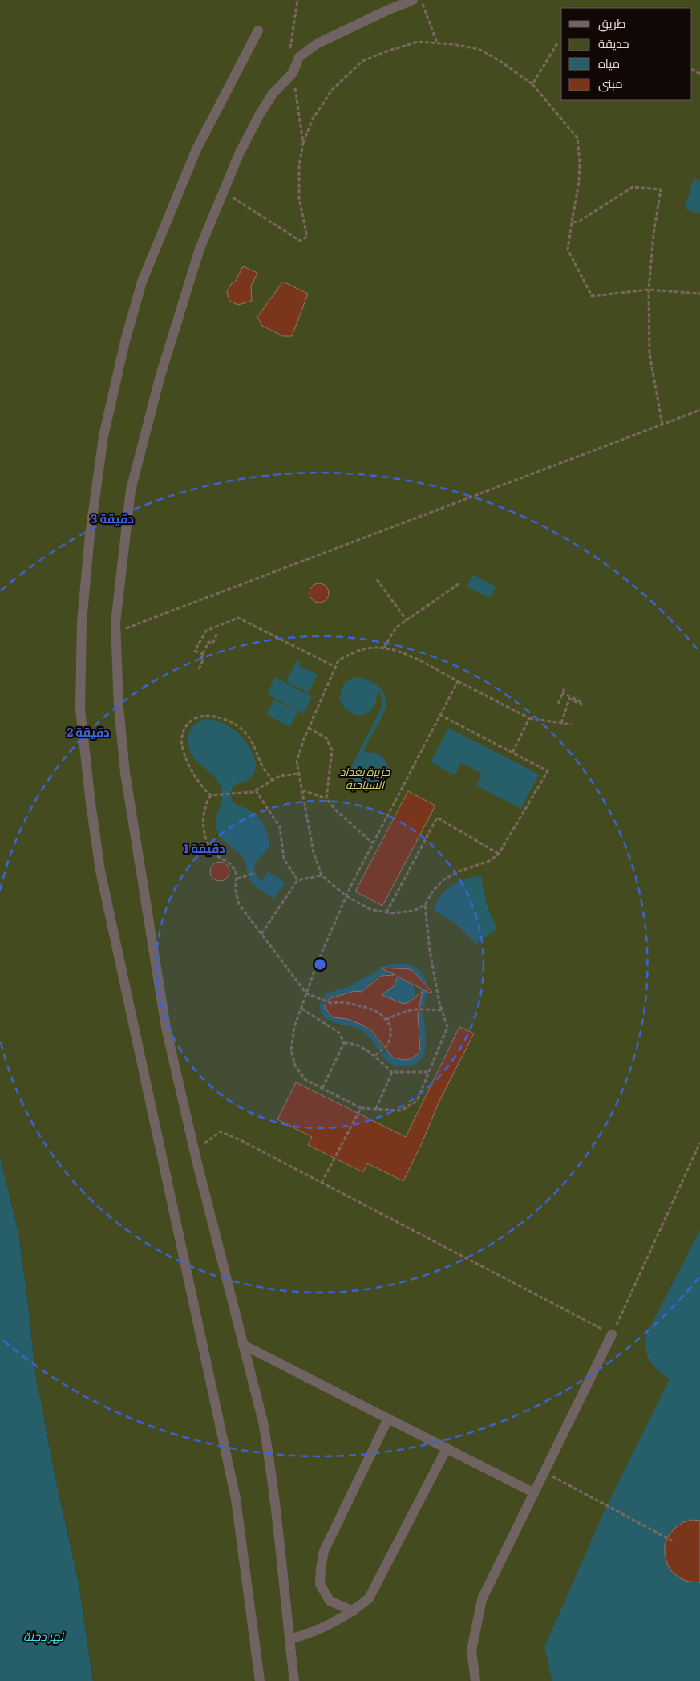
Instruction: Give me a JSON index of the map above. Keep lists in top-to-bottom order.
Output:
{
  "water": ["نهر دجلة"],
  "parks": ["جزيرة بغداد السياحية"],
  "legend": [
    "طريق",
    "حديقة",
    "مياه",
    "مبنى"
  ],
  "rings": ["3 دقيقة", "2 دقيقة", "1 دقيقة"]
}
